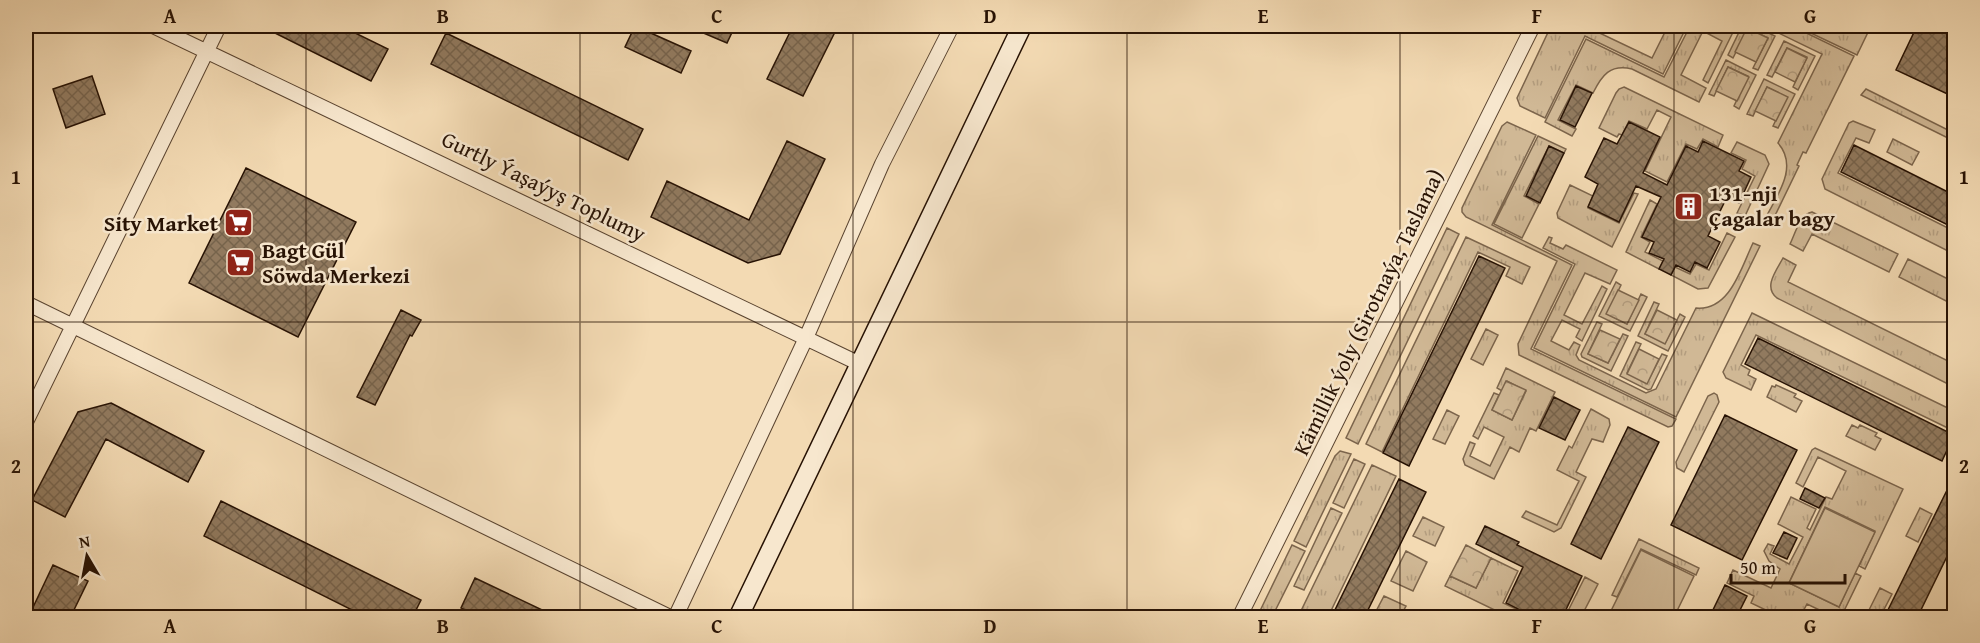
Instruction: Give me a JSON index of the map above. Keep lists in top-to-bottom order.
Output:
{
  "streets": {
    "street": ["Gurtly Ýaşaýyş Toplumy", "Kämillik ýoly (Sirotnaýa, Taslama)"]
  },
  "places": {
    "building": ["131-nji Çagalar bagy"],
    "supermarket": ["Sity Market", "Bagt Gül Söwda Merkezi"]
  },
  "scale_bar": "50 m",
  "north": "top",
  "grid": {
    "columns": [
      "A",
      "B",
      "C",
      "D",
      "E",
      "F",
      "G"
    ],
    "rows": ["1", "2"]
  }
}
